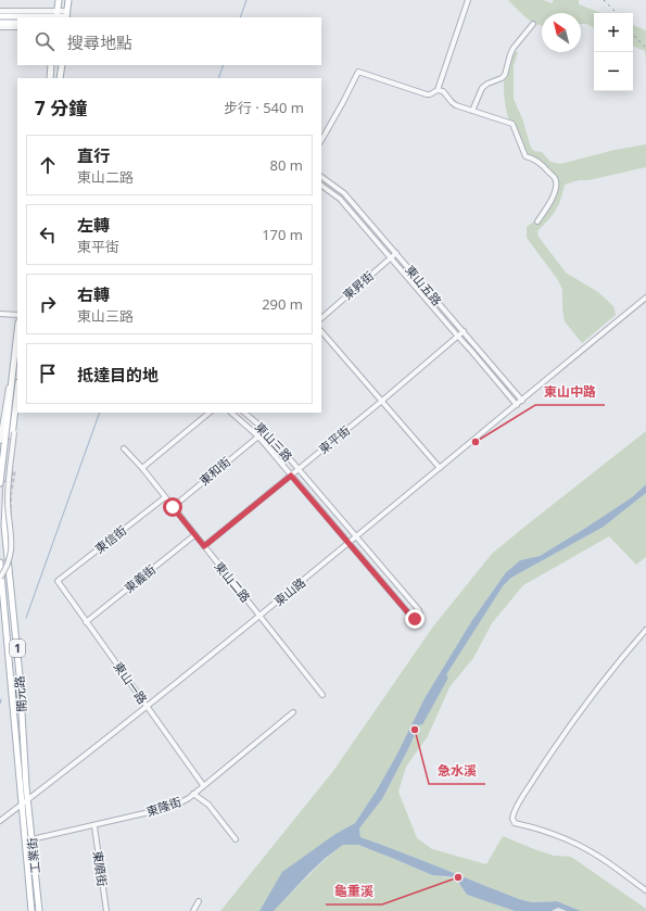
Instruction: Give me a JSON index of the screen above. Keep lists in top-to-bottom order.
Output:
{
  "streets": {
    "main road": ["1", "開元路", "工業街"],
    "street": [
      "東昇街",
      "東山五路",
      "東平街",
      "東山三路",
      "東和街",
      "東信街",
      "東義街",
      "東山二路",
      "東山路",
      "東山一路",
      "東隆街",
      "東順街"
    ]
  },
  "crossings": [
    ["東昇街", "東山五路"],
    ["東山五路", "東平街"],
    ["東山五路", "東山路"],
    ["東平街", "東山三路"],
    ["東平街", "東山二路"],
    ["東山三路", "東和街"],
    ["東山三路", "東山路"],
    ["東和街", "東山二路"],
    ["東信街", "東山二路"],
    ["東信街", "東山一路"],
    ["東義街", "東山二路"],
    ["東義街", "東山一路"],
    ["東山二路", "東山路"],
    ["東山路", "東山一路"],
    ["東山路", "開元路"],
    ["東山路", "工業街"],
    ["東山一路", "東隆街"],
    ["開元路", "工業街"],
    ["東隆街", "工業街"],
    ["東隆街", "東順街"]
  ],
  "places": ["東山中路", "急水溪", "龜重溪"],
  "north": "top left",
  "page": {
    "map_buttons": ["+", "−"],
    "search": "搜尋地點",
    "heading": ["7 分鐘", "步行 · 540 m"],
    "list": [
      ["直行", "東山二路", "80 m"],
      ["左轉", "東平街", "170 m"],
      ["右轉", "東山三路", "290 m"],
      "抵達目的地"
    ]
  }
}
